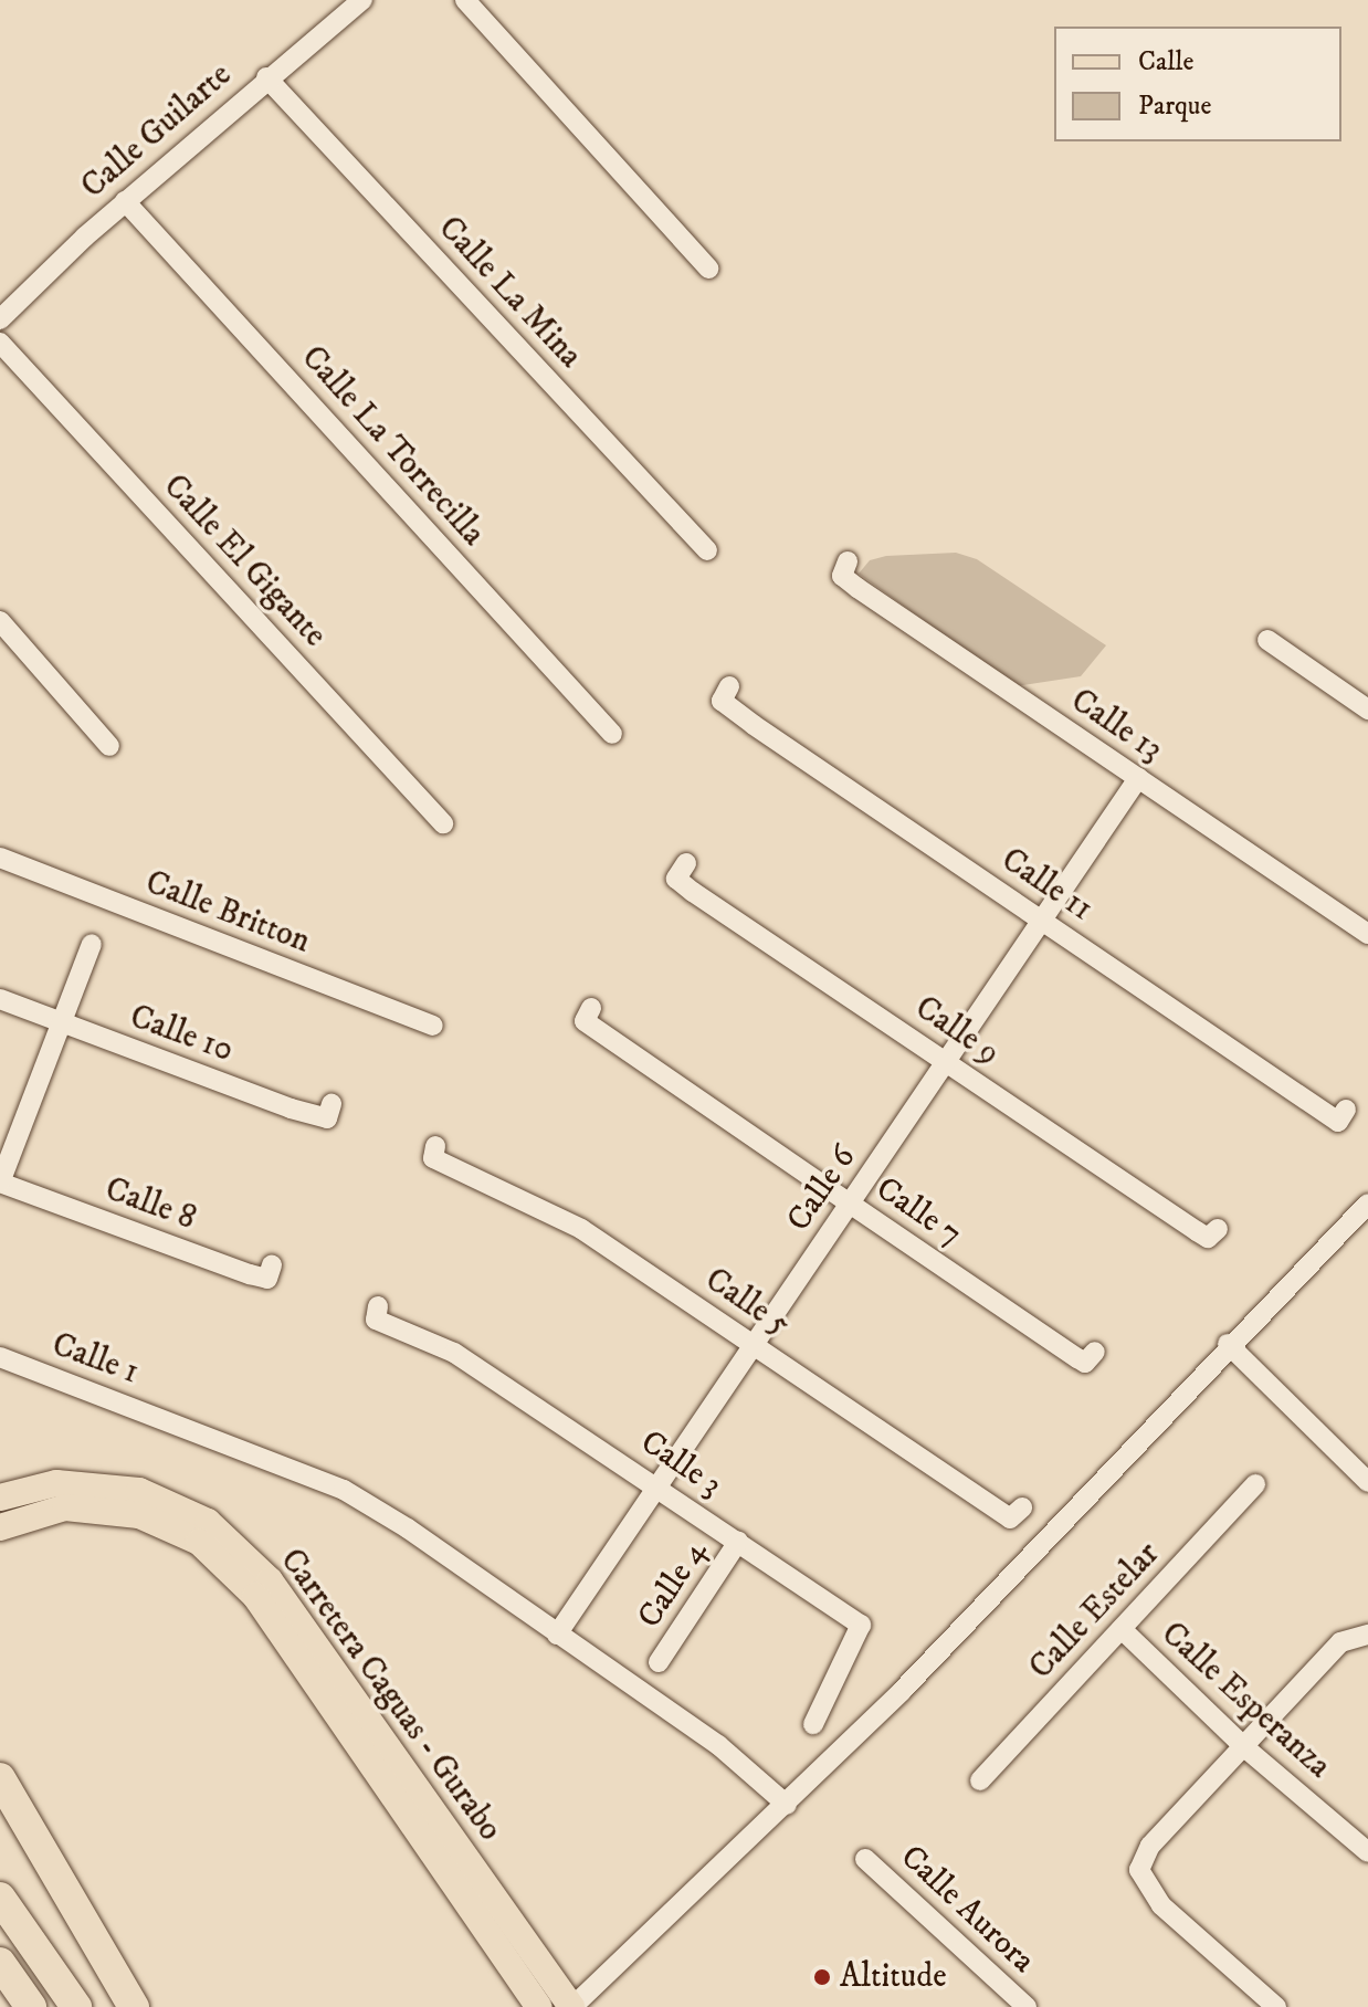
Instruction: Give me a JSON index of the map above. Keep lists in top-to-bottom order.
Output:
{
  "streets": {
    "main road": ["Carretera Caguas - Gurabo"],
    "street": [
      "Calle Guilarte",
      "Calle La Mina",
      "Calle La Torrecilla",
      "Calle El Gigante",
      "Calle 13",
      "Calle 11",
      "Calle Britton",
      "Calle 9",
      "Calle 10",
      "Calle 6",
      "Calle 8",
      "Calle 7",
      "Calle 5",
      "Calle 1",
      "Calle 3",
      "Calle 4",
      "Calle Estelar",
      "Calle Esperanza",
      "Calle Aurora"
    ]
  },
  "crossings": [
    ["Calle Guilarte", "Calle La Mina"],
    ["Calle Guilarte", "Calle La Torrecilla"],
    ["Calle 13", "Calle 6"],
    ["Calle 11", "Calle 6"],
    ["Calle 9", "Calle 6"],
    ["Calle 6", "Calle 7"],
    ["Calle 6", "Calle 5"],
    ["Calle 6", "Calle 1"],
    ["Calle 6", "Calle 3"],
    ["Calle 3", "Calle 4"],
    ["Calle Estelar", "Calle Esperanza"]
  ],
  "places": ["Altitude"],
  "legend": ["Calle", "Parque"]
}
